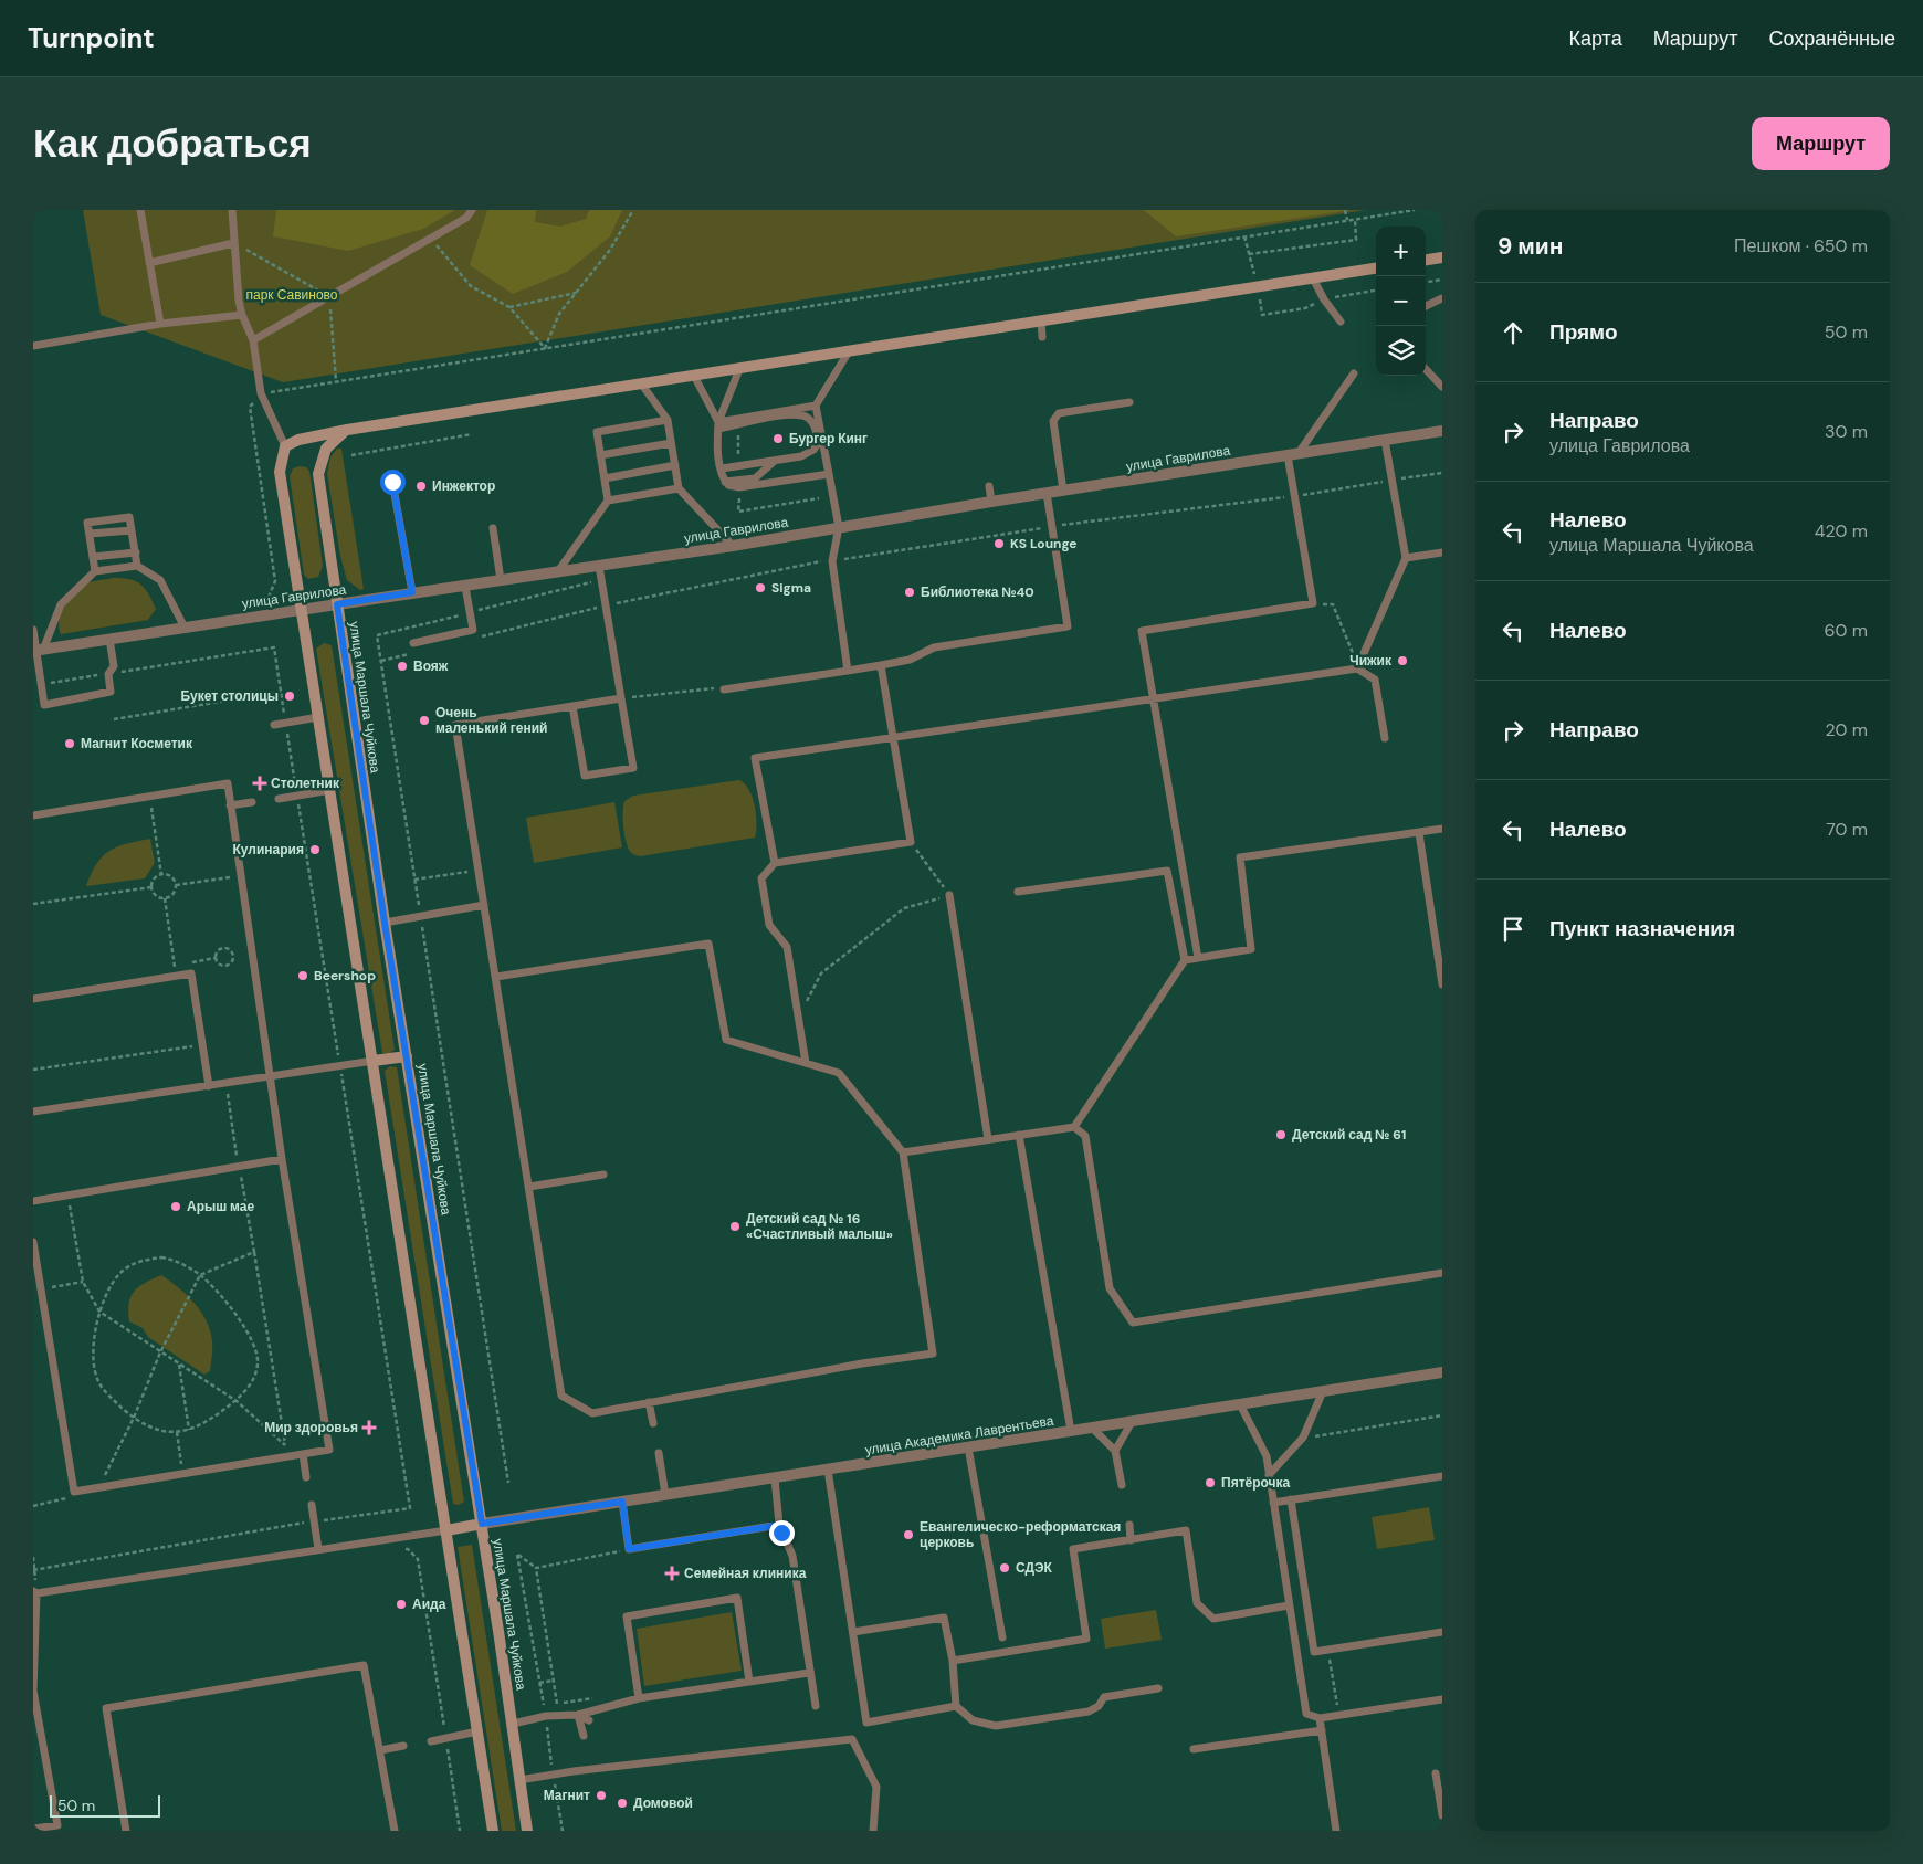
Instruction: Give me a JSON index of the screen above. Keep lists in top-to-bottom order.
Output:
{
  "streets": {
    "main road": ["улица Маршала Чуйкова"],
    "street": ["улица Гаврилова", "улица Академика Лаврентьева"]
  },
  "crossings": [
    ["улица Гаврилова", "улица Маршала Чуйкова"],
    ["улица Маршала Чуйкова", "улица Академика Лаврентьева"]
  ],
  "parks": ["парк Савиново"],
  "places": {
    "other": [
      "Бургер Кинг",
      "Инжектор",
      "KS Lounge",
      "Sigma",
      "Библиотека №40",
      "Чижик",
      "Вояж",
      "Букет столицы",
      "Очень маленький гений",
      "Магнит Косметик",
      "Кулинария",
      "Beershop",
      "Детский сад № 61",
      "Арыш мае",
      "Детский сад № 16 «Счастливый малыш»",
      "Пятёрочка",
      "Евангелическо-реформатская церковь",
      "СДЭК",
      "Аида",
      "Магнит",
      "Домовой"
    ],
    "health": ["Столетник", "Мир здоровья", "Семейная клиника"]
  },
  "scale_bar": "50 m",
  "page": {
    "header": "Turnpoint",
    "nav": ["Карта", "Маршрут", "Сохранённые"],
    "buttons": "Маршрут",
    "title": "Как добраться",
    "heading": ["9 мин", "Пешком · 650 m"],
    "map_buttons": ["+", "−"],
    "list": [
      ["Прямо", "50 m"],
      ["Направо", "улица Гаврилова", "30 m"],
      ["Налево", "улица Маршала Чуйкова", "420 m"],
      ["Налево", "60 m"],
      ["Направо", "20 m"],
      ["Налево", "70 m"],
      "Пункт назначения"
    ],
    "scale": "50 m"
  }
}
